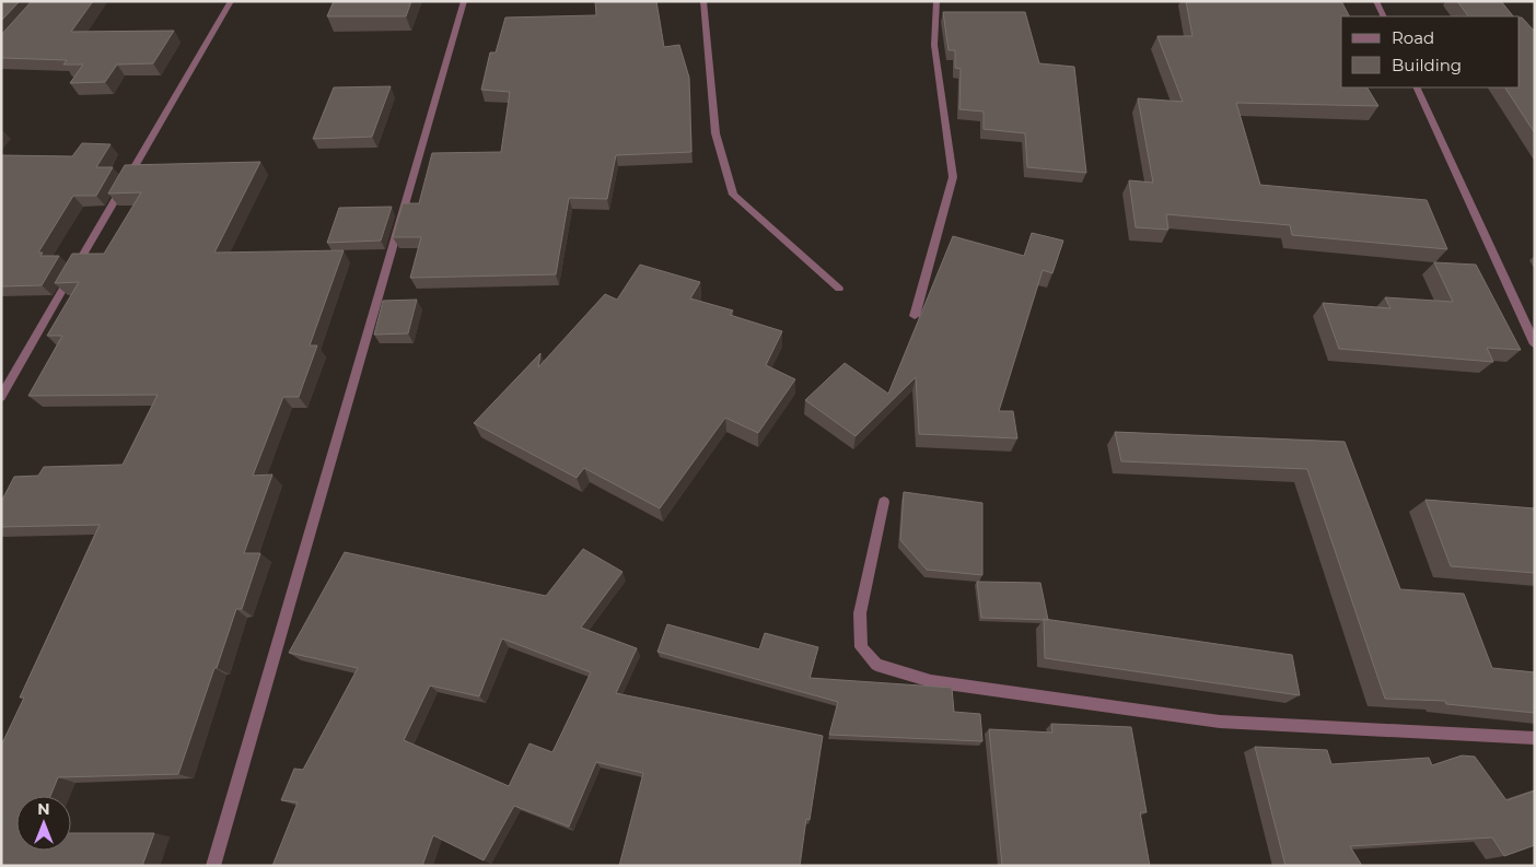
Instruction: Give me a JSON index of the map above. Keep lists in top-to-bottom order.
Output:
{
  "legend": ["Road", "Building"],
  "north": "top"
}
